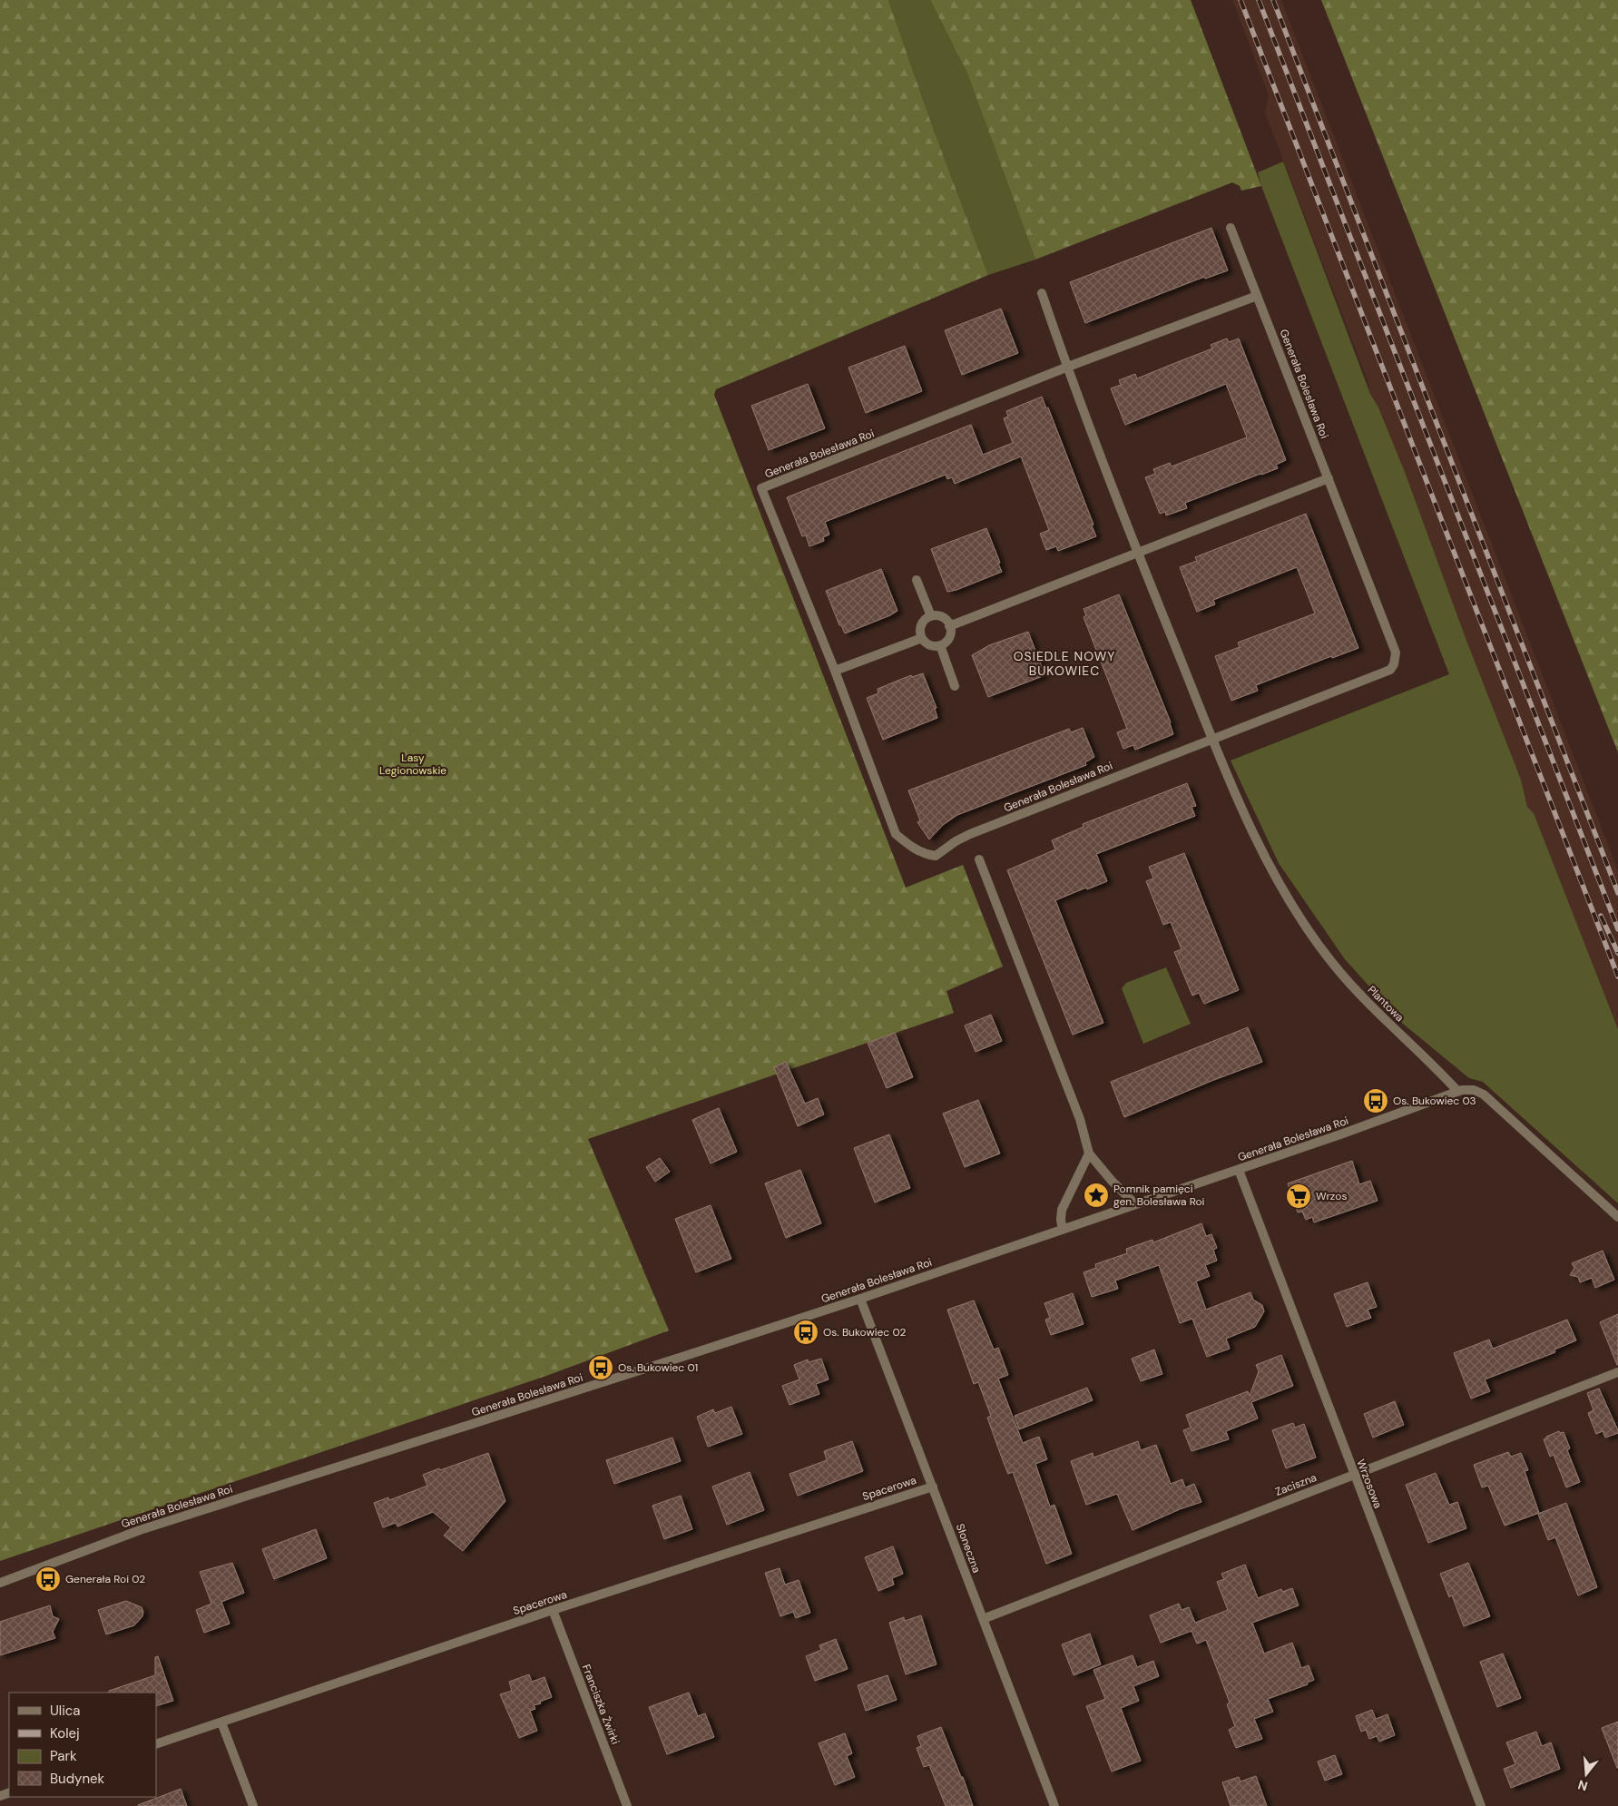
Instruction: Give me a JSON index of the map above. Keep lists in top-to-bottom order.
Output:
{
  "streets": {
    "street": [
      "Generała Bolesława Roi",
      "Plantowa",
      "Wrzosowa",
      "Zaciszna",
      "Spacerowa",
      "Słoneczna",
      "Franciszka Żwirki"
    ]
  },
  "crossings": [
    ["Generała Bolesława Roi", "Plantowa"],
    ["Generała Bolesława Roi", "Wrzosowa"],
    ["Generała Bolesława Roi", "Słoneczna"],
    ["Wrzosowa", "Zaciszna"],
    ["Zaciszna", "Słoneczna"],
    ["Spacerowa", "Słoneczna"],
    ["Spacerowa", "Franciszka Żwirki"]
  ],
  "districts": ["OSIEDLE NOWY BUKOWIEC"],
  "parks": ["Lasy Legionowskie"],
  "places": {
    "bus stop": [
      "Os. Bukowiec 03",
      "Os. Bukowiec 02",
      "Os. Bukowiec 01",
      "Generała Roi 02"
    ],
    "place": ["Pomnik pamięci gen. Bolesława Roi"],
    "supermarket": ["Wrzos"]
  },
  "legend": [
    "Ulica",
    "Kolej",
    "Park",
    "Budynek"
  ],
  "north": "bottom"
}
